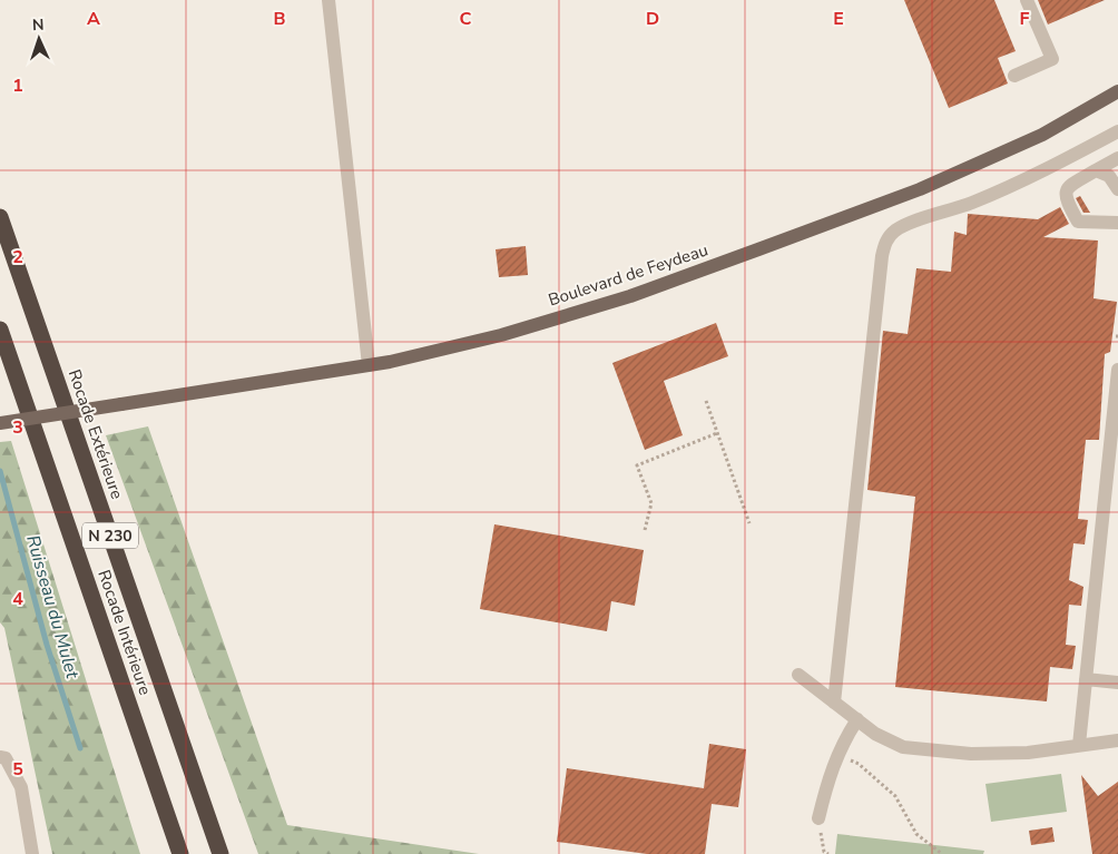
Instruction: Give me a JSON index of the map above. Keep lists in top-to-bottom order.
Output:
{
  "streets": {
    "highway": ["Rocade Extérieure", "N 230", "Rocade Intérieure"],
    "main road": ["Boulevard de Feydeau"]
  },
  "water": ["Ruisseau du Mulet"],
  "north": "top",
  "grid": {
    "columns": [
      "A",
      "B",
      "C",
      "D",
      "E",
      "F"
    ],
    "rows": [
      "1",
      "2",
      "3",
      "4",
      "5"
    ]
  }
}
